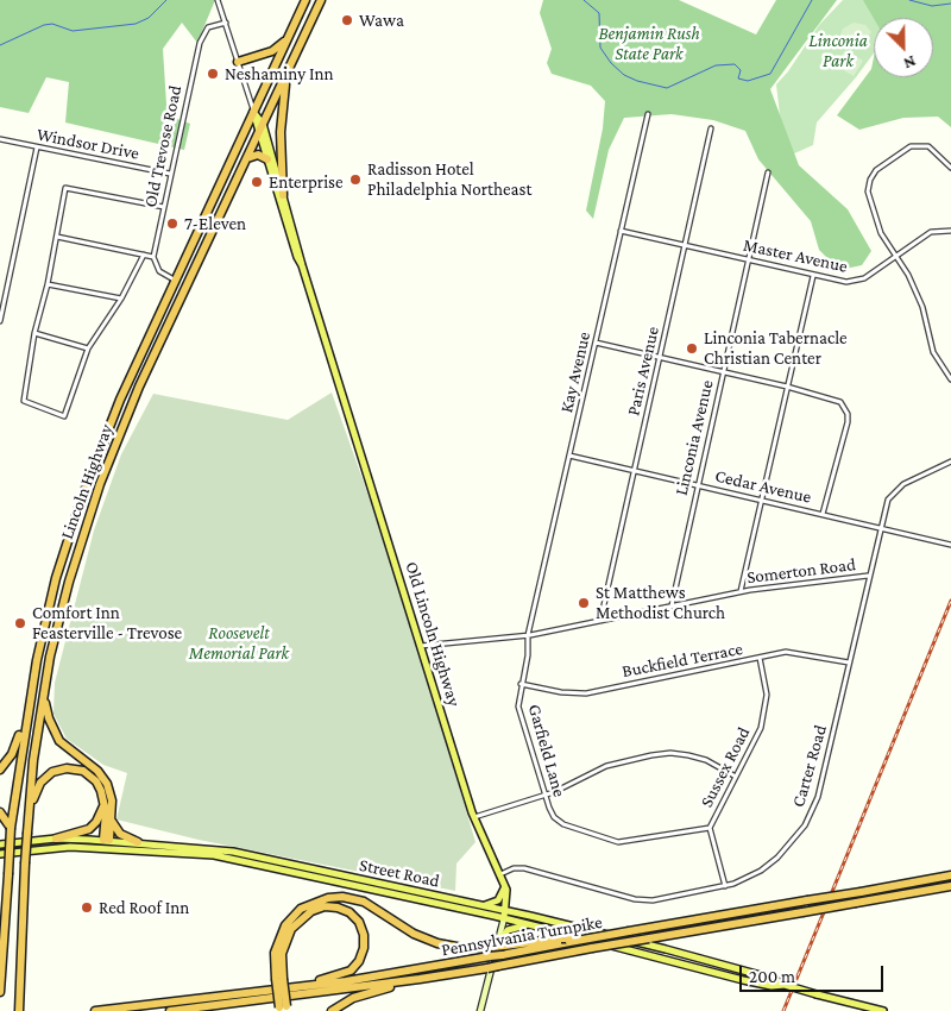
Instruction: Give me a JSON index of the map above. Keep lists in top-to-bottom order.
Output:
{
  "streets": {
    "highway": ["Lincoln Highway", "Pennsylvania Turnpike"],
    "main road": ["Old Lincoln Highway", "Street Road"],
    "street": [
      "Windsor Drive",
      "Old Trevose Road",
      "Master Avenue",
      "Paris Avenue",
      "Kay Avenue",
      "Linconia Avenue",
      "Cedar Avenue",
      "Somerton Road",
      "Buckfield Terrace",
      "Garfield Lane",
      "Carter Road",
      "Sussex Road"
    ]
  },
  "crossings": [
    ["Windsor Drive", "Old Trevose Road"],
    ["Old Trevose Road", "Old Lincoln Highway"],
    ["Master Avenue", "Paris Avenue"],
    ["Master Avenue", "Kay Avenue"],
    ["Master Avenue", "Linconia Avenue"],
    ["Paris Avenue", "Cedar Avenue"],
    ["Paris Avenue", "Somerton Road"],
    ["Kay Avenue", "Cedar Avenue"],
    ["Kay Avenue", "Somerton Road"],
    ["Kay Avenue", "Garfield Lane"],
    ["Linconia Avenue", "Cedar Avenue"],
    ["Linconia Avenue", "Somerton Road"],
    ["Lincoln Highway", "Old Lincoln Highway"],
    ["Cedar Avenue", "Carter Road"],
    ["Somerton Road", "Old Lincoln Highway"],
    ["Somerton Road", "Garfield Lane"],
    ["Somerton Road", "Carter Road"],
    ["Old Lincoln Highway", "Carter Road"],
    ["Old Lincoln Highway", "Street Road"],
    ["Buckfield Terrace", "Garfield Lane"],
    ["Buckfield Terrace", "Carter Road"],
    ["Buckfield Terrace", "Sussex Road"],
    ["Garfield Lane", "Sussex Road"],
    ["Carter Road", "Sussex Road"]
  ],
  "parks": ["Benjamin Rush State Park", "Linconia Park", "Roosevelt Memorial Park"],
  "places": [
    "Wawa",
    "Neshaminy Inn",
    "Radisson Hotel Philadelphia Northeast",
    "Enterprise",
    "7-Eleven",
    "Linconia Tabernacle Christian Center",
    "St Matthews Methodist Church",
    "Comfort Inn Feasterville - Trevose",
    "Red Roof Inn"
  ],
  "scale_bar": "200 m",
  "north": "bottom right"
}
